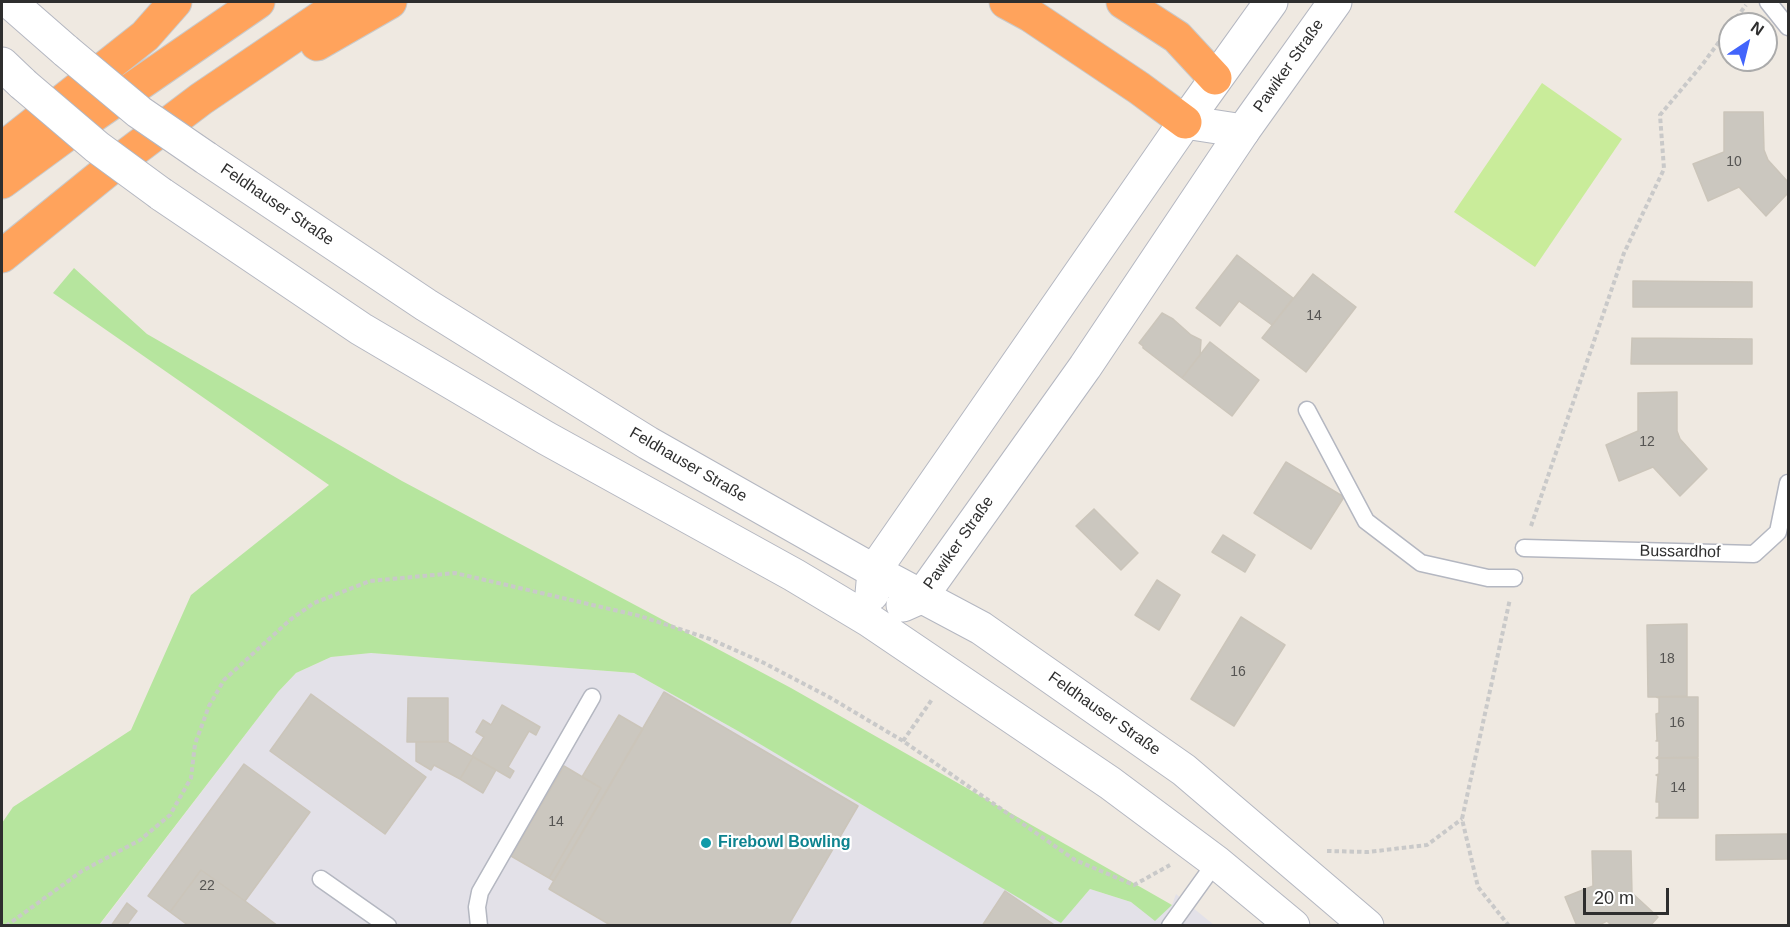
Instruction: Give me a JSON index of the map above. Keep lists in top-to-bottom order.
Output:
{
  "streets": {
    "main road": ["Pawiker Straße", "Feldhauser Straße"],
    "lane": ["Bussardhof"]
  },
  "crossings": [
    ["Pawiker Straße", "Feldhauser Straße"]
  ],
  "places": ["Firebowl Bowling"],
  "house_numbers": [
    "10",
    "14",
    "12",
    "18",
    "16",
    "16",
    "14",
    "14",
    "22"
  ],
  "scale_bar": "20 m",
  "north": "top right"
}
